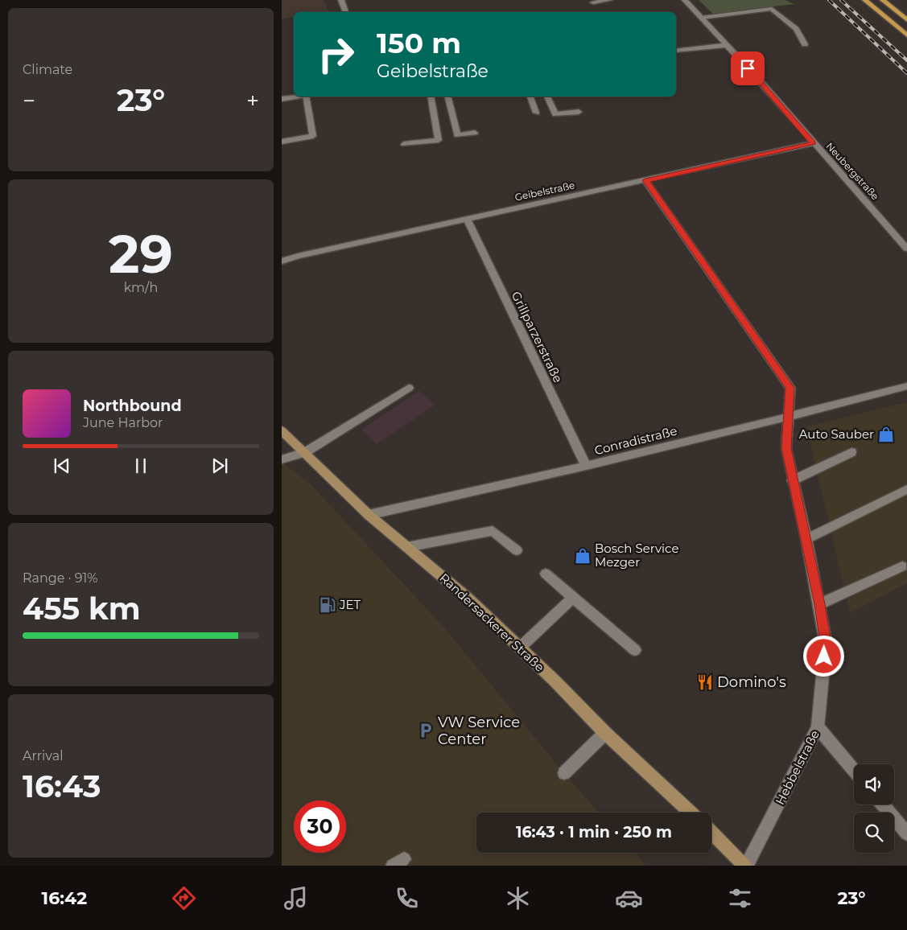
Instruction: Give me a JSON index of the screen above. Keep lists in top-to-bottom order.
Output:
{
  "streets": {
    "street": [
      "Neubergstraße",
      "Geibelstraße",
      "Grillparzerstraße",
      "Conradistraße",
      "Randersackerer Straße",
      "Hebbelstraße"
    ]
  },
  "crossings": [
    ["Neubergstraße", "Geibelstraße"],
    ["Geibelstraße", "Grillparzerstraße"],
    ["Geibelstraße", "Hebbelstraße"],
    ["Grillparzerstraße", "Conradistraße"],
    ["Conradistraße", "Randersackerer Straße"],
    ["Conradistraße", "Hebbelstraße"]
  ],
  "places": {
    "shop": ["Auto Sauber", "Bosch Service Mezger"],
    "fuel station": ["JET"],
    "restaurant": ["Domino's"],
    "parking": ["VW Service Center"]
  },
  "page": {
    "tile": [
      "Climate",
      ["29", "km/h"],
      ["Range · 91%", "455 km"],
      ["Arrival", "16:43"]
    ],
    "turn": ["150 m", "Geibelstraße"],
    "heat": ["−", "23°", "+"],
    "song": ["Northbound", "June Harbor"],
    "limit": "30",
    "trip": "16:43 · 1 min · 250 m",
    "tabs": ["16:42", "23°"]
  }
}
